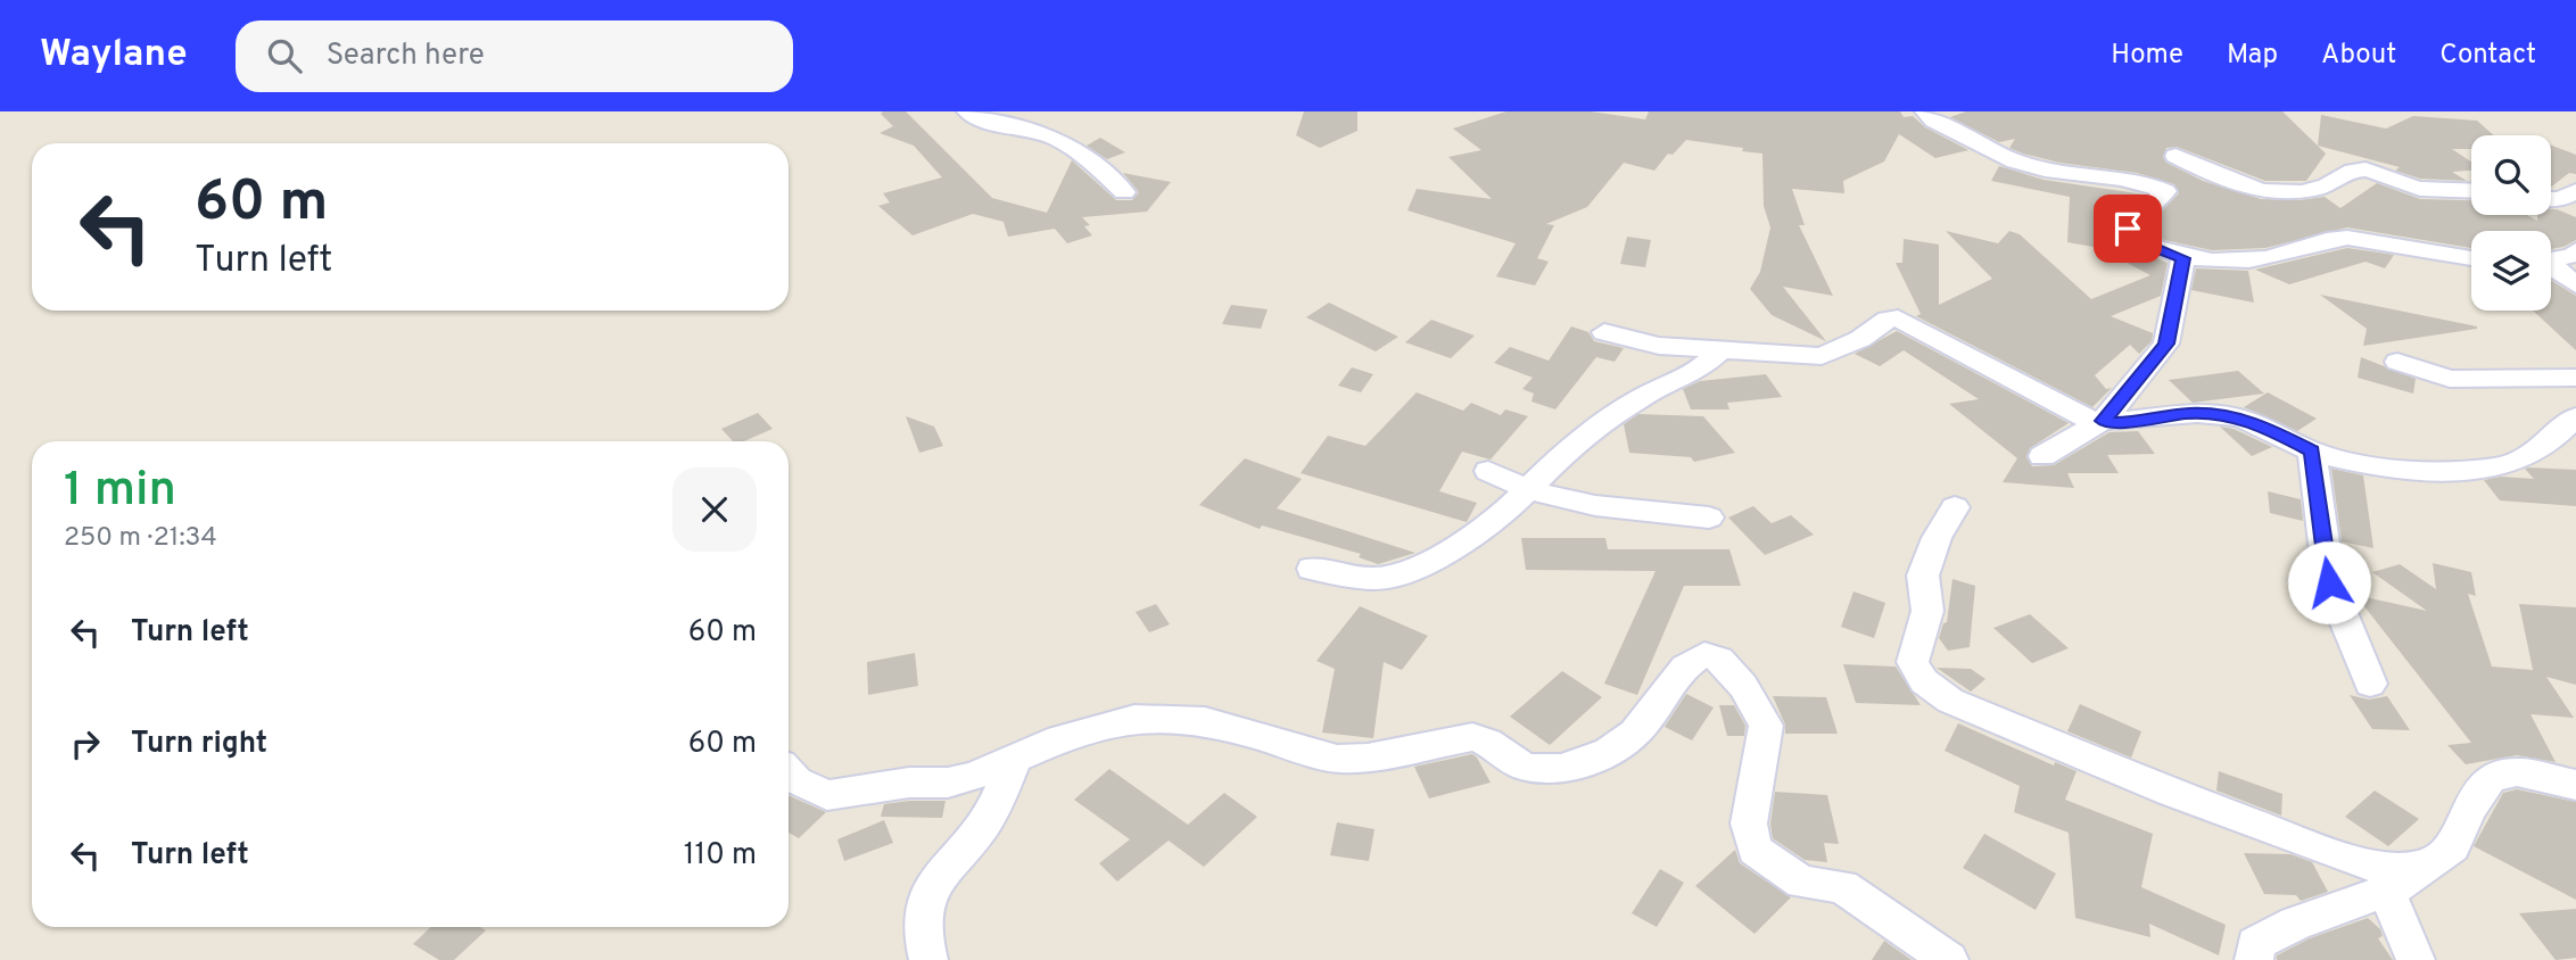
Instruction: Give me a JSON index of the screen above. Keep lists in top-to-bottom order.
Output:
{
  "page": {
    "header": "Waylane",
    "search": "Search here",
    "nav": [
      "Home",
      "Map",
      "About",
      "Contact"
    ],
    "turn": ["60 m", "Turn left"],
    "heading": ["1 min", "250 m · 21:34"],
    "list": [
      {
        "name": "Turn left",
        "value": "60 m"
      },
      {
        "name": "Turn right",
        "value": "60 m"
      },
      {
        "name": "Turn left",
        "value": "110 m"
      }
    ]
  }
}
